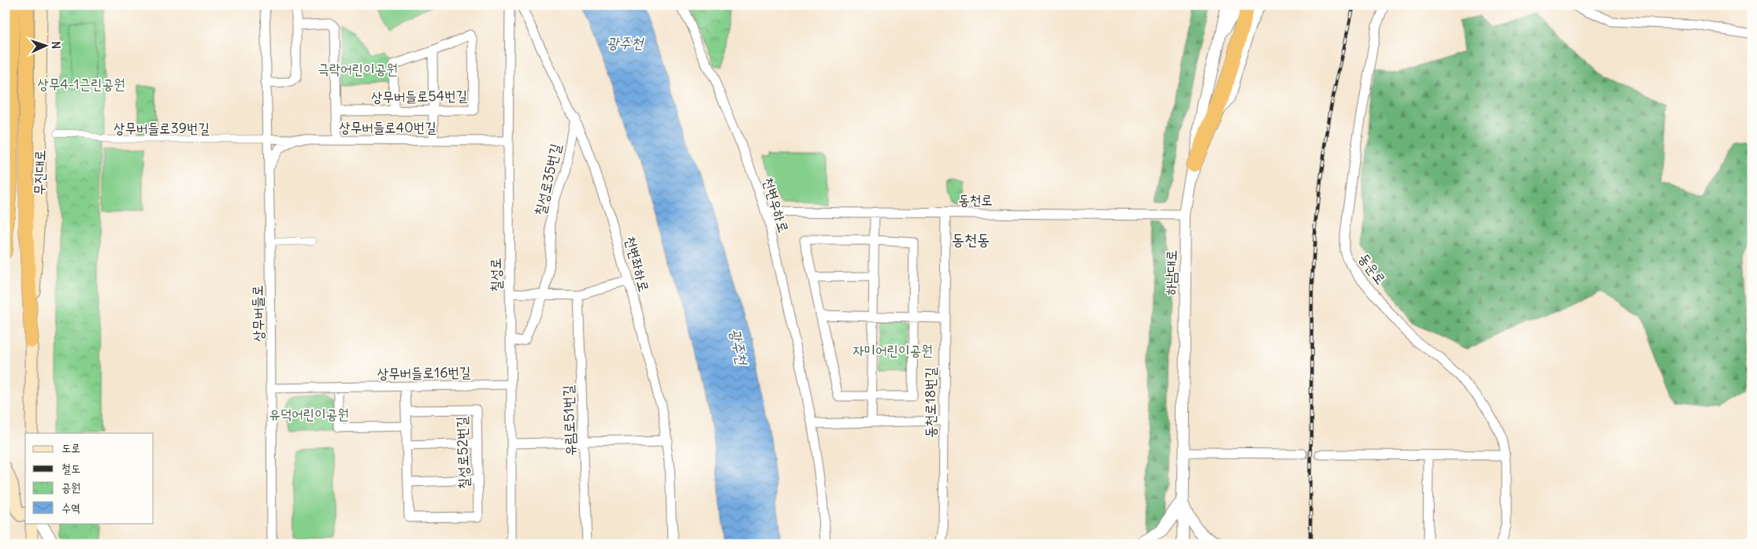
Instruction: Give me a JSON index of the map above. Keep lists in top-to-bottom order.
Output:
{
  "streets": {
    "highway": ["무진대로"],
    "street": [
      "상무버들로54번길",
      "상무버들로40번길",
      "상무버들로39번길",
      "칠성로35번길",
      "동천로",
      "천변우하로",
      "천변좌하로",
      "동운로",
      "하남대로",
      "칠성로",
      "상무버들로",
      "상무버들로16번길",
      "동천로18번길",
      "유림로51번길",
      "칠성로52번길"
    ]
  },
  "crossings": [
    ["상무버들로40번길", "상무버들로39번길"],
    ["상무버들로40번길", "칠성로"],
    ["상무버들로40번길", "상무버들로"],
    ["상무버들로39번길", "상무버들로"],
    ["칠성로35번길", "천변좌하로"],
    ["칠성로35번길", "칠성로"],
    ["동천로", "천변우하로"],
    ["동천로", "하남대로"],
    ["동천로", "동천로18번길"],
    ["칠성로", "상무버들로16번길"],
    ["상무버들로", "상무버들로16번길"]
  ],
  "districts": ["동천동"],
  "water": ["광주천"],
  "parks": [
    "극락어린이공원",
    "상무4-1근린공원",
    "자미어린이공원",
    "유덕어린이공원"
  ],
  "legend": [
    "도로",
    "철도",
    "공원",
    "수역"
  ],
  "north": "right"
}
